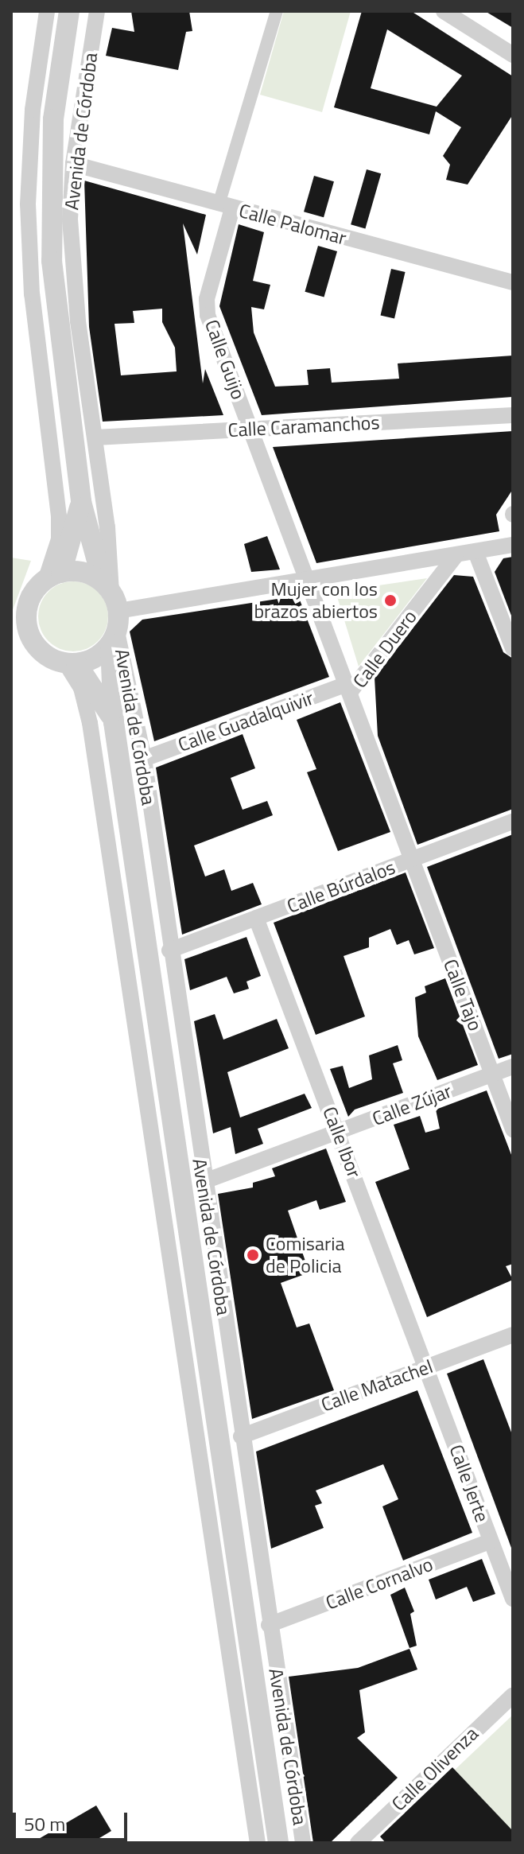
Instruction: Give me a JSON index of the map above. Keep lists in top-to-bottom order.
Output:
{
  "streets": {
    "street": [
      "Avenida de Córdoba",
      "Calle Palomar",
      "Calle Guijo",
      "Calle Caramanchos",
      "Calle Duero",
      "Calle Guadalquivir",
      "Calle Búrdalos",
      "Calle Tajo",
      "Calle Zújar",
      "Calle Ibor",
      "Calle Matachel",
      "Calle Jerte",
      "Calle Cornalvo",
      "Calle Olivenza"
    ]
  },
  "crossings": [
    ["Avenida de Córdoba", "Calle Palomar"],
    ["Avenida de Córdoba", "Calle Caramanchos"],
    ["Avenida de Córdoba", "Calle Guadalquivir"],
    ["Avenida de Córdoba", "Calle Búrdalos"],
    ["Avenida de Córdoba", "Calle Zújar"],
    ["Avenida de Córdoba", "Calle Matachel"],
    ["Avenida de Córdoba", "Calle Cornalvo"],
    ["Calle Palomar", "Calle Guijo"],
    ["Calle Guijo", "Calle Caramanchos"],
    ["Calle Guijo", "Calle Duero"],
    ["Calle Guijo", "Calle Guadalquivir"],
    ["Calle Duero", "Calle Guadalquivir"],
    ["Calle Duero", "Calle Búrdalos"],
    ["Calle Duero", "Calle Tajo"],
    ["Calle Búrdalos", "Calle Tajo"],
    ["Calle Búrdalos", "Calle Ibor"],
    ["Calle Tajo", "Calle Zújar"],
    ["Calle Zújar", "Calle Ibor"],
    ["Calle Ibor", "Calle Matachel"],
    ["Calle Ibor", "Calle Jerte"],
    ["Calle Matachel", "Calle Jerte"],
    ["Calle Jerte", "Calle Cornalvo"]
  ],
  "places": ["Mujer con los brazos abiertos", "Comisaria de Policia"],
  "scale_bar": "50 m"
}
